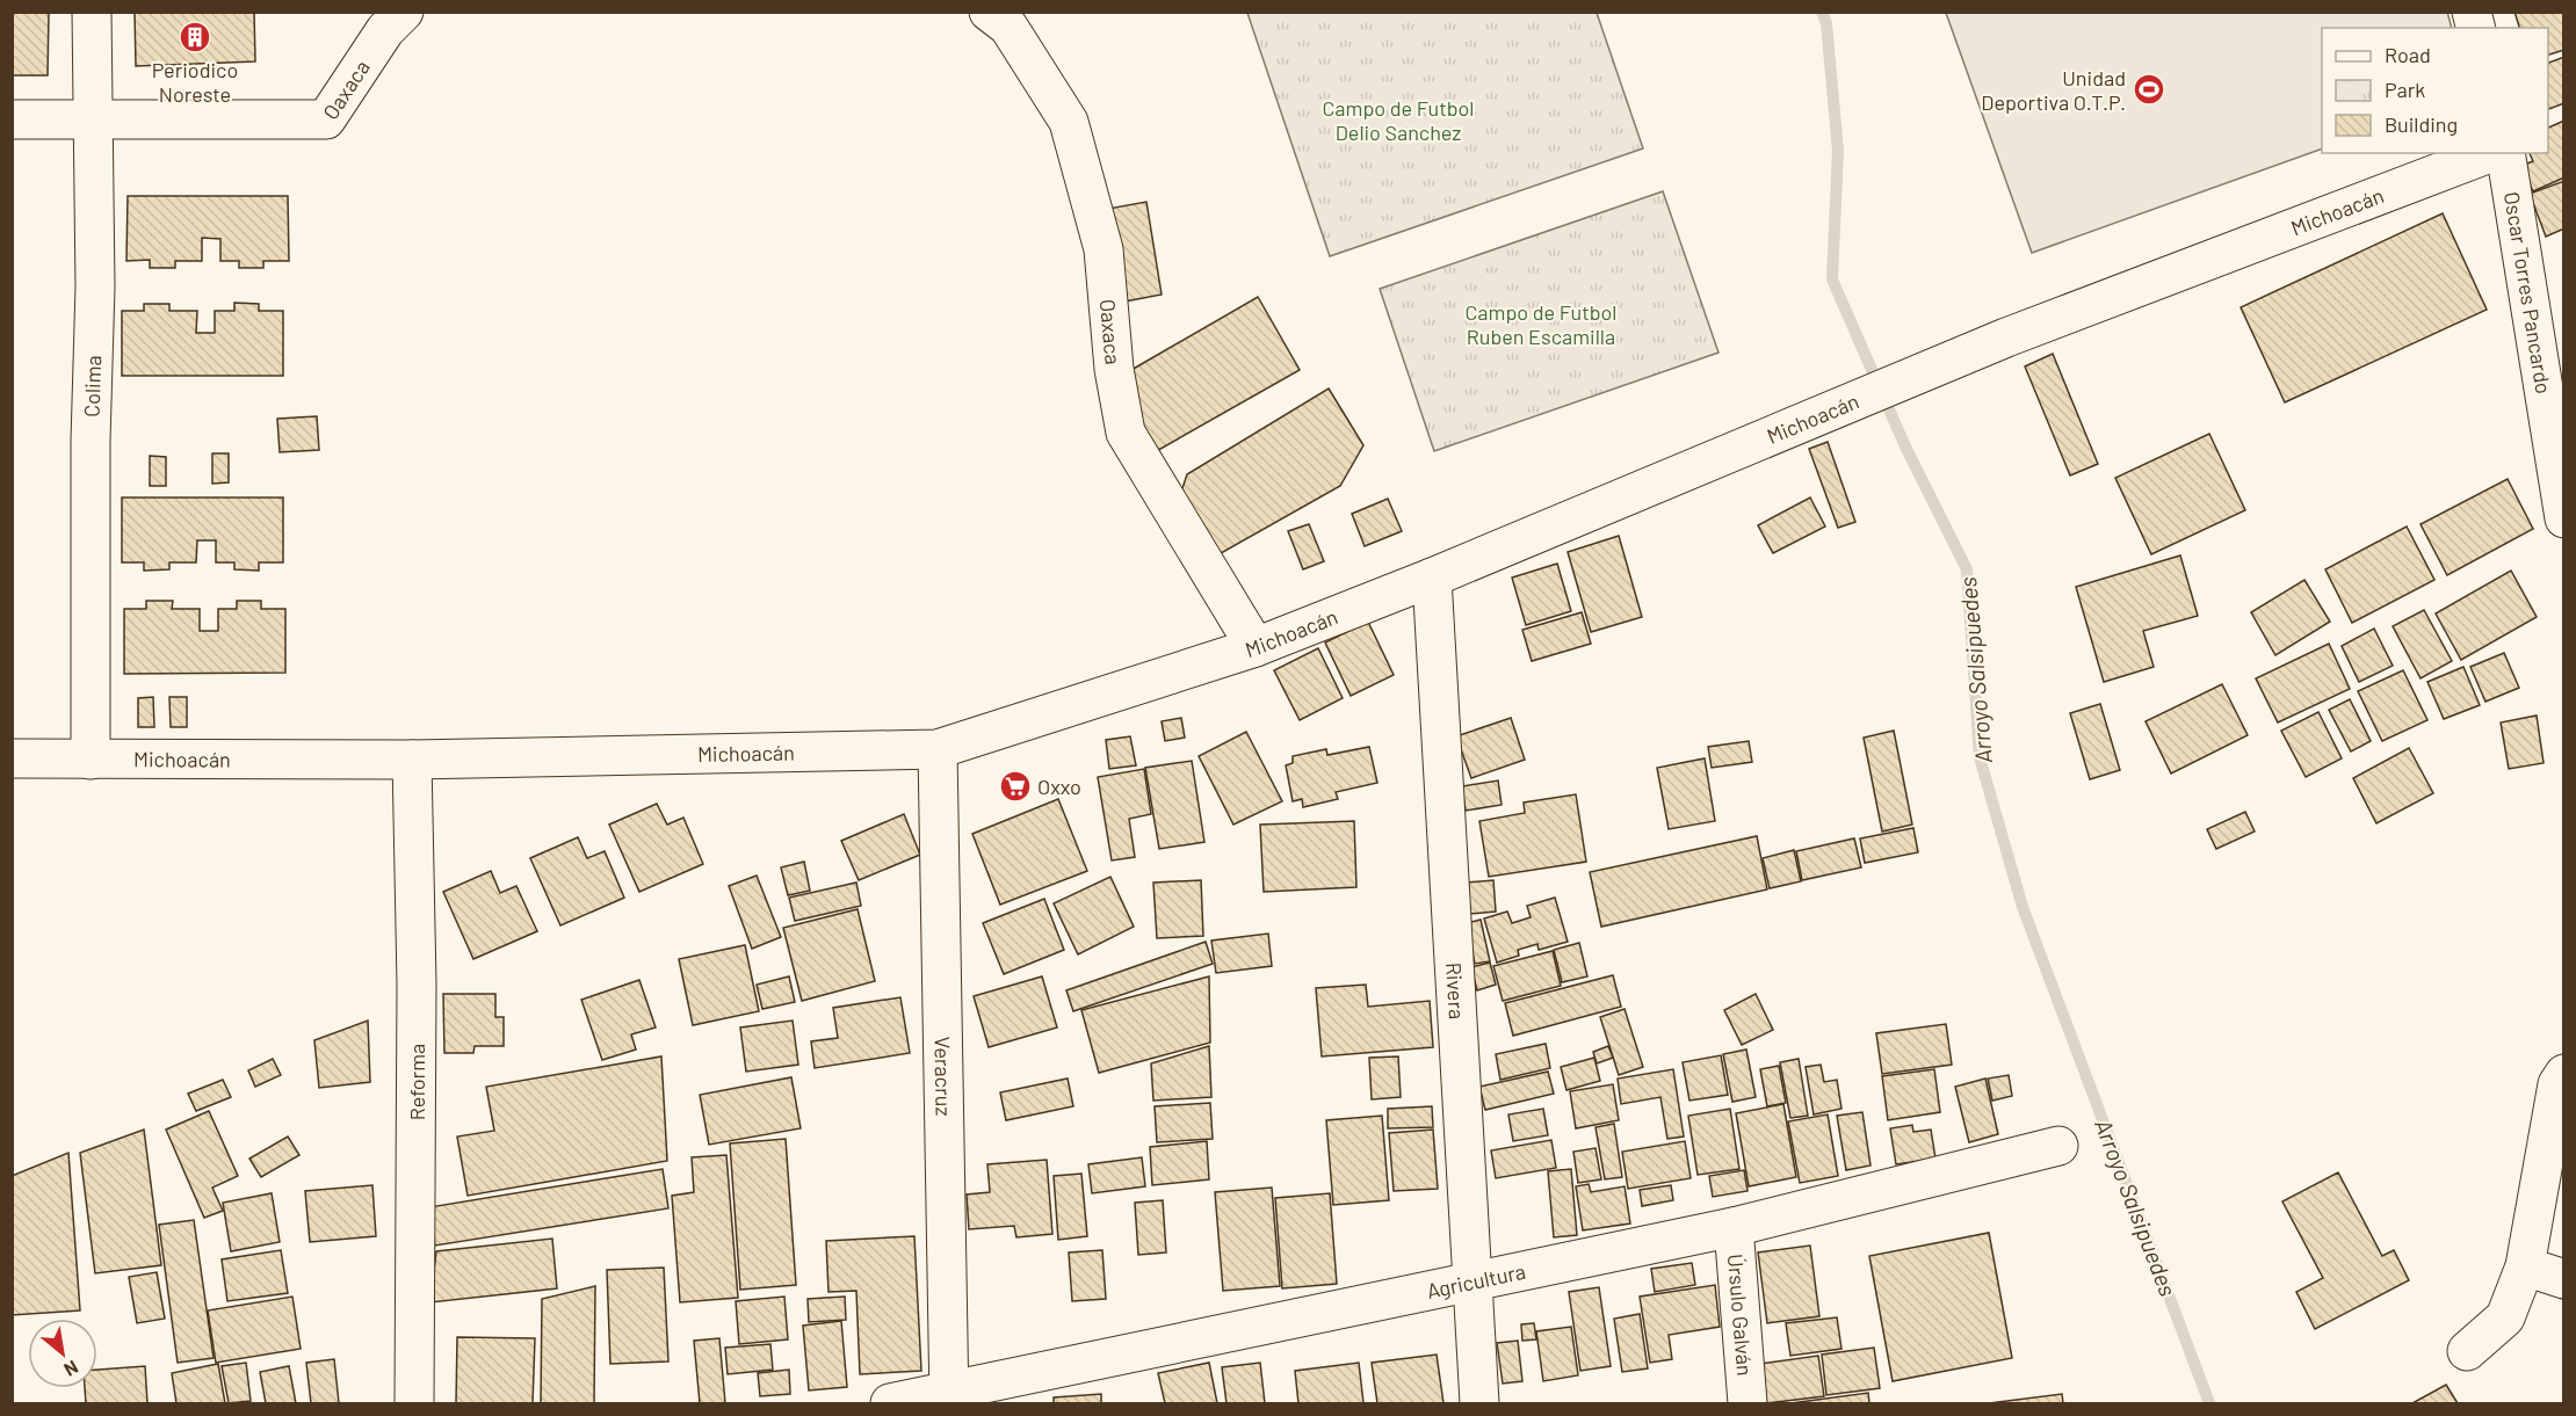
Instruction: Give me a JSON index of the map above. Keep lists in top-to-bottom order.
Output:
{
  "streets": {
    "street": [
      "Oaxaca",
      "Michoacán",
      "Oscar Torres Pancardo",
      "Colima",
      "Rivera",
      "Veracruz",
      "Reforma",
      "Agricultura",
      "Úrsulo Galván"
    ]
  },
  "crossings": [
    ["Oaxaca", "Michoacán"],
    ["Oaxaca", "Colima"],
    ["Michoacán", "Colima"],
    ["Michoacán", "Rivera"],
    ["Michoacán", "Veracruz"],
    ["Michoacán", "Reforma"],
    ["Rivera", "Agricultura"],
    ["Veracruz", "Agricultura"],
    ["Agricultura", "Úrsulo Galván"]
  ],
  "water": ["Arroyo Salsipuedes"],
  "parks": ["Campo de Futbol Delio Sanchez", "Campo de Futbol Ruben Escamilla"],
  "places": {
    "building": ["Periodico Noreste"],
    "sports": ["Unidad Deportiva O.T.P."],
    "supermarket": ["Oxxo"]
  },
  "legend": ["Road", "Park", "Building"],
  "north": "bottom right"
}
